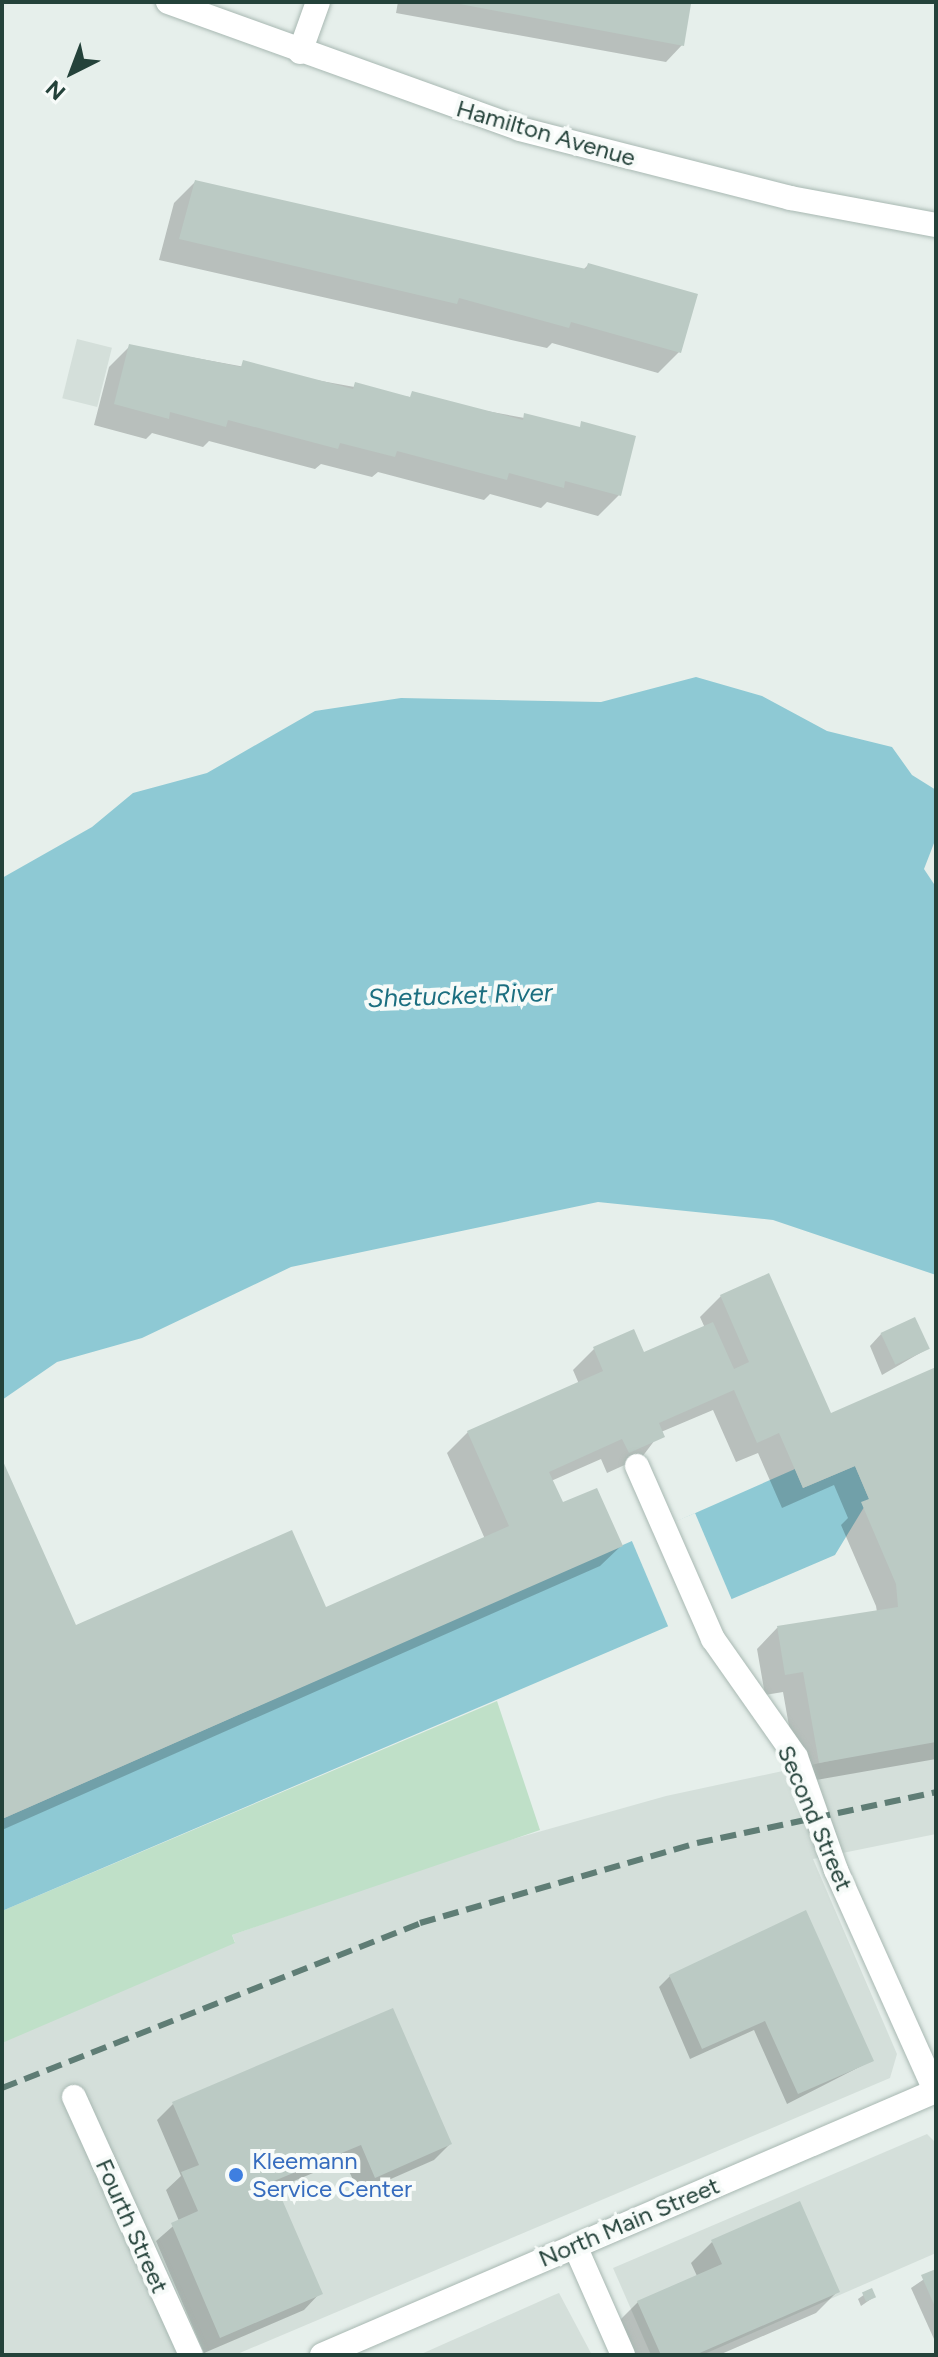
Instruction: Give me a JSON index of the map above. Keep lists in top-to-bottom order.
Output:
{
  "streets": {
    "main road": [
      "Hamilton Avenue",
      "Second Street",
      "North Main Street",
      "Fourth Street"
    ]
  },
  "crossings": [
    ["Second Street", "North Main Street"]
  ],
  "water": ["Shetucket River"],
  "places": ["Kleemann Service Center"],
  "north": "bottom left"
}
